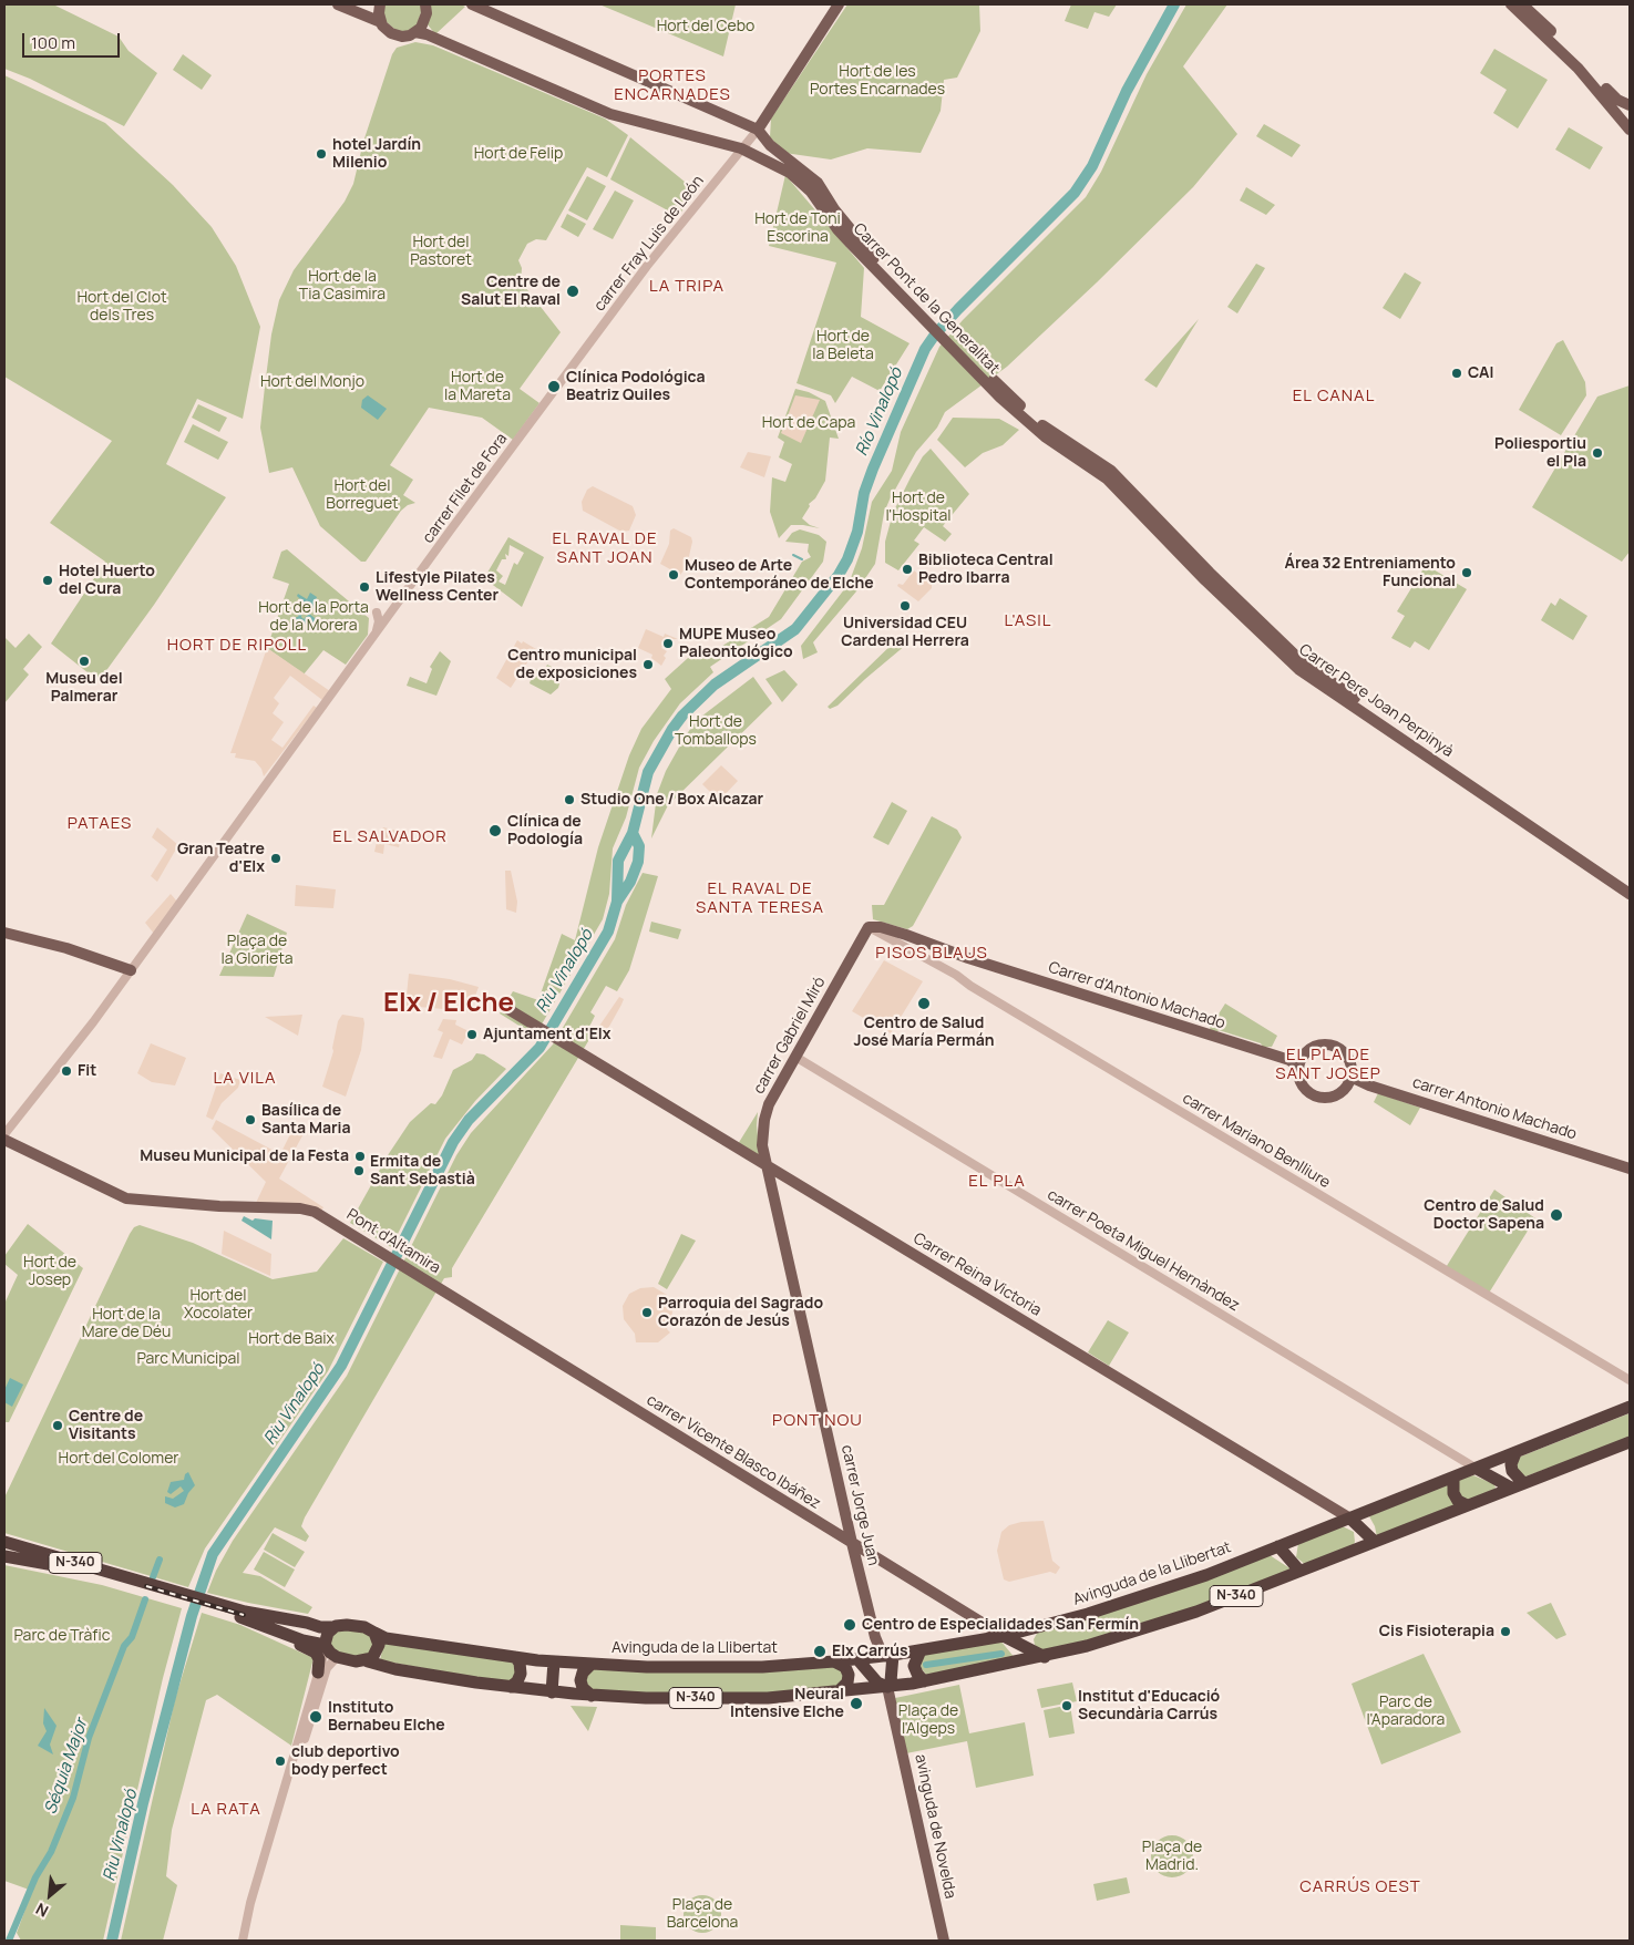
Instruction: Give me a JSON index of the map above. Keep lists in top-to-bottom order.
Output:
{
  "streets": {
    "highway": ["N-340", "Avinguda de la Llibertat"],
    "main road": [
      "Carrer Pont de la Generalitat",
      "Carrer Pere Joan Perpinyà",
      "Carrer d'Antonio Machado",
      "carrer Gabriel Miró",
      "carrer Antonio Machado",
      "Pont d'Altamira",
      "Carrer Reina Victoria",
      "carrer Vicente Blasco Ibáñez",
      "carrer Jorge Juan",
      "avinguda de Novelda"
    ],
    "street": [
      "carrer Fray Luis de León",
      "carrer Filet de Fora",
      "carrer Mariano Benlliure",
      "carrer Poeta Miguel Hernàndez"
    ]
  },
  "crossings": [
    ["carrer Fray Luis de León", "Carrer Pont de la Generalitat"],
    ["carrer Fray Luis de León", "carrer Filet de Fora"],
    ["Carrer Pont de la Generalitat", "Carrer Pere Joan Perpinyà"],
    ["Carrer d'Antonio Machado", "carrer Gabriel Miró"],
    ["Carrer d'Antonio Machado", "carrer Antonio Machado"],
    ["Carrer d'Antonio Machado", "carrer Mariano Benlliure"],
    ["carrer Gabriel Miró", "carrer Mariano Benlliure"],
    ["carrer Gabriel Miró", "carrer Poeta Miguel Hernàndez"],
    ["carrer Gabriel Miró", "Carrer Reina Victoria"],
    ["carrer Gabriel Miró", "carrer Jorge Juan"],
    ["Pont d'Altamira", "carrer Vicente Blasco Ibáñez"],
    ["carrer Poeta Miguel Hernàndez", "Avinguda de la Llibertat"],
    ["Carrer Reina Victoria", "carrer Jorge Juan"],
    ["Carrer Reina Victoria", "Avinguda de la Llibertat"],
    ["carrer Vicente Blasco Ibáñez", "carrer Jorge Juan"],
    ["carrer Vicente Blasco Ibáñez", "Avinguda de la Llibertat"],
    ["carrer Jorge Juan", "Avinguda de la Llibertat"],
    ["N-340", "Avinguda de la Llibertat"],
    ["N-340", "avinguda de Novelda"]
  ],
  "districts": [
    "PORTES ENCARNADES",
    "LA TRIPA",
    "EL CANAL",
    "EL RAVAL DE SANT JOAN",
    "L'ASIL",
    "HORT DE RIPOLL",
    "PATAES",
    "EL SALVADOR",
    "EL RAVAL DE SANTA TERESA",
    "PISOS BLAUS",
    "Elx / Elche",
    "EL PLA DE SANT JOSEP",
    "LA VILA",
    "EL PLA",
    "PONT NOU",
    "LA RATA",
    "CARRÚS OEST"
  ],
  "water": ["Río Vinalopó", "Riu Vinalopó", "Séquia Major"],
  "parks": [
    "Hort del Cebo",
    "Hort de les Portes Encarnades",
    "Hort de Felip",
    "Hort de Toni Escorina",
    "Hort del Pastoret",
    "Hort de la Tia Casimira",
    "Hort del Clot dels Tres",
    "Hort de la Beleta",
    "Hort de la Mareta",
    "Hort del Monjo",
    "Hort de Capa",
    "Hort del Borreguet",
    "Hort de l'Hospital",
    "Hort de la Porta de la Morera",
    "Hort de Tomballops",
    "Plaça de la Glorieta",
    "Hort de Josep",
    "Hort del Xocolater",
    "Hort de la Mare de Déu",
    "Hort de Baix",
    "Parc Municipal",
    "Hort del Colomer",
    "Parc de Tràfic",
    "Parc de l'Aparadora",
    "Plaça de l'Algeps",
    "Plaça de Madrid.",
    "Plaça de Barcelona"
  ],
  "places": [
    "hotel Jardín Milenio",
    "Centre de Salut El Raval",
    "CAI",
    "Clínica Podológica Beatriz Quiles",
    "Poliesportiu el Pla",
    "Biblioteca Central Pedro Ibarra",
    "Área 32 Entreniamento Funcional",
    "Museo de Arte Contemporáneo de Elche",
    "Hotel Huerto del Cura",
    "Lifestyle Pilates Wellness Center",
    "Universidad CEU Cardenal Herrera",
    "MUPE Museo Paleontológico",
    "Museu del Palmerar",
    "Centro municipal de exposiciones",
    "Studio One / Box Alcazar",
    "Clínica de Podología",
    "Gran Teatre d'Elx",
    "Centro de Salud José María Permán",
    "Ajuntament d'Elx",
    "Fit",
    "Basílica de Santa Maria",
    "Museu Municipal de la Festa",
    "Ermita de Sant Sebastià",
    "Centro de Salud Doctor Sapena",
    "Parroquia del Sagrado Corazón de Jesús",
    "Centre de Visitants",
    "Centro de Especialidades San Fermín",
    "Cis Fisioterapia",
    "Elx Carrús",
    "Neural Intensive Elche",
    "Institut d'Educació Secundària Carrús",
    "Instituto Bernabeu Elche",
    "club deportivo body perfect"
  ],
  "scale_bar": "100 m",
  "north": "bottom left"
}
